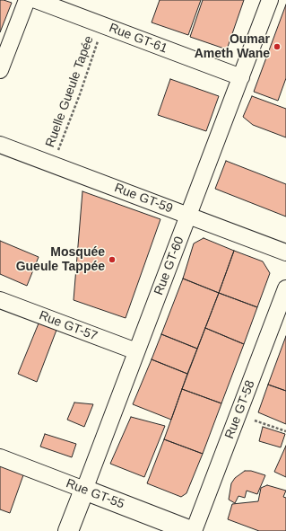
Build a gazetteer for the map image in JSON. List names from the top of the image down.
{
  "streets": {
    "street": [
      "Rue GT-61",
      "Rue GT-59",
      "Rue GT-60",
      "Rue GT-57",
      "Rue GT-58",
      "Rue GT-55"
    ],
    "path": ["Ruelle Gueule Tapée"]
  },
  "crossings": [
    ["Rue GT-61", "Ruelle Gueule Tapée"],
    ["Rue GT-61", "Rue GT-60"],
    ["Ruelle Gueule Tapée", "Rue GT-59"],
    ["Rue GT-59", "Rue GT-60"],
    ["Rue GT-60", "Rue GT-57"],
    ["Rue GT-60", "Rue GT-55"]
  ],
  "places": ["Oumar Ameth Wane", "Mosquée Gueule Tappée"]
}
